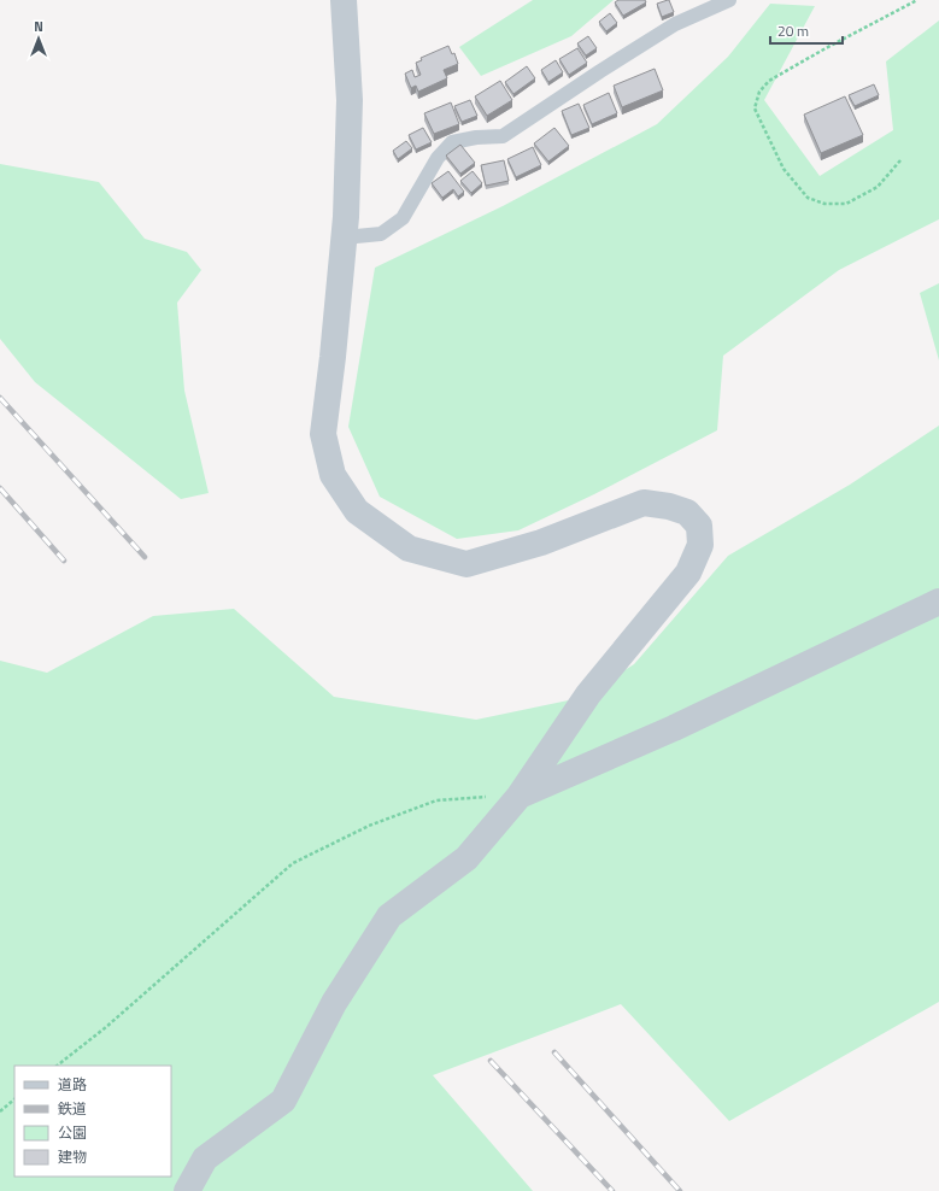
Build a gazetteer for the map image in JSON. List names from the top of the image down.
{
  "legend": [
    "道路",
    "鉄道",
    "公園",
    "建物"
  ],
  "scale_bar": "20 m",
  "north": "top"
}
